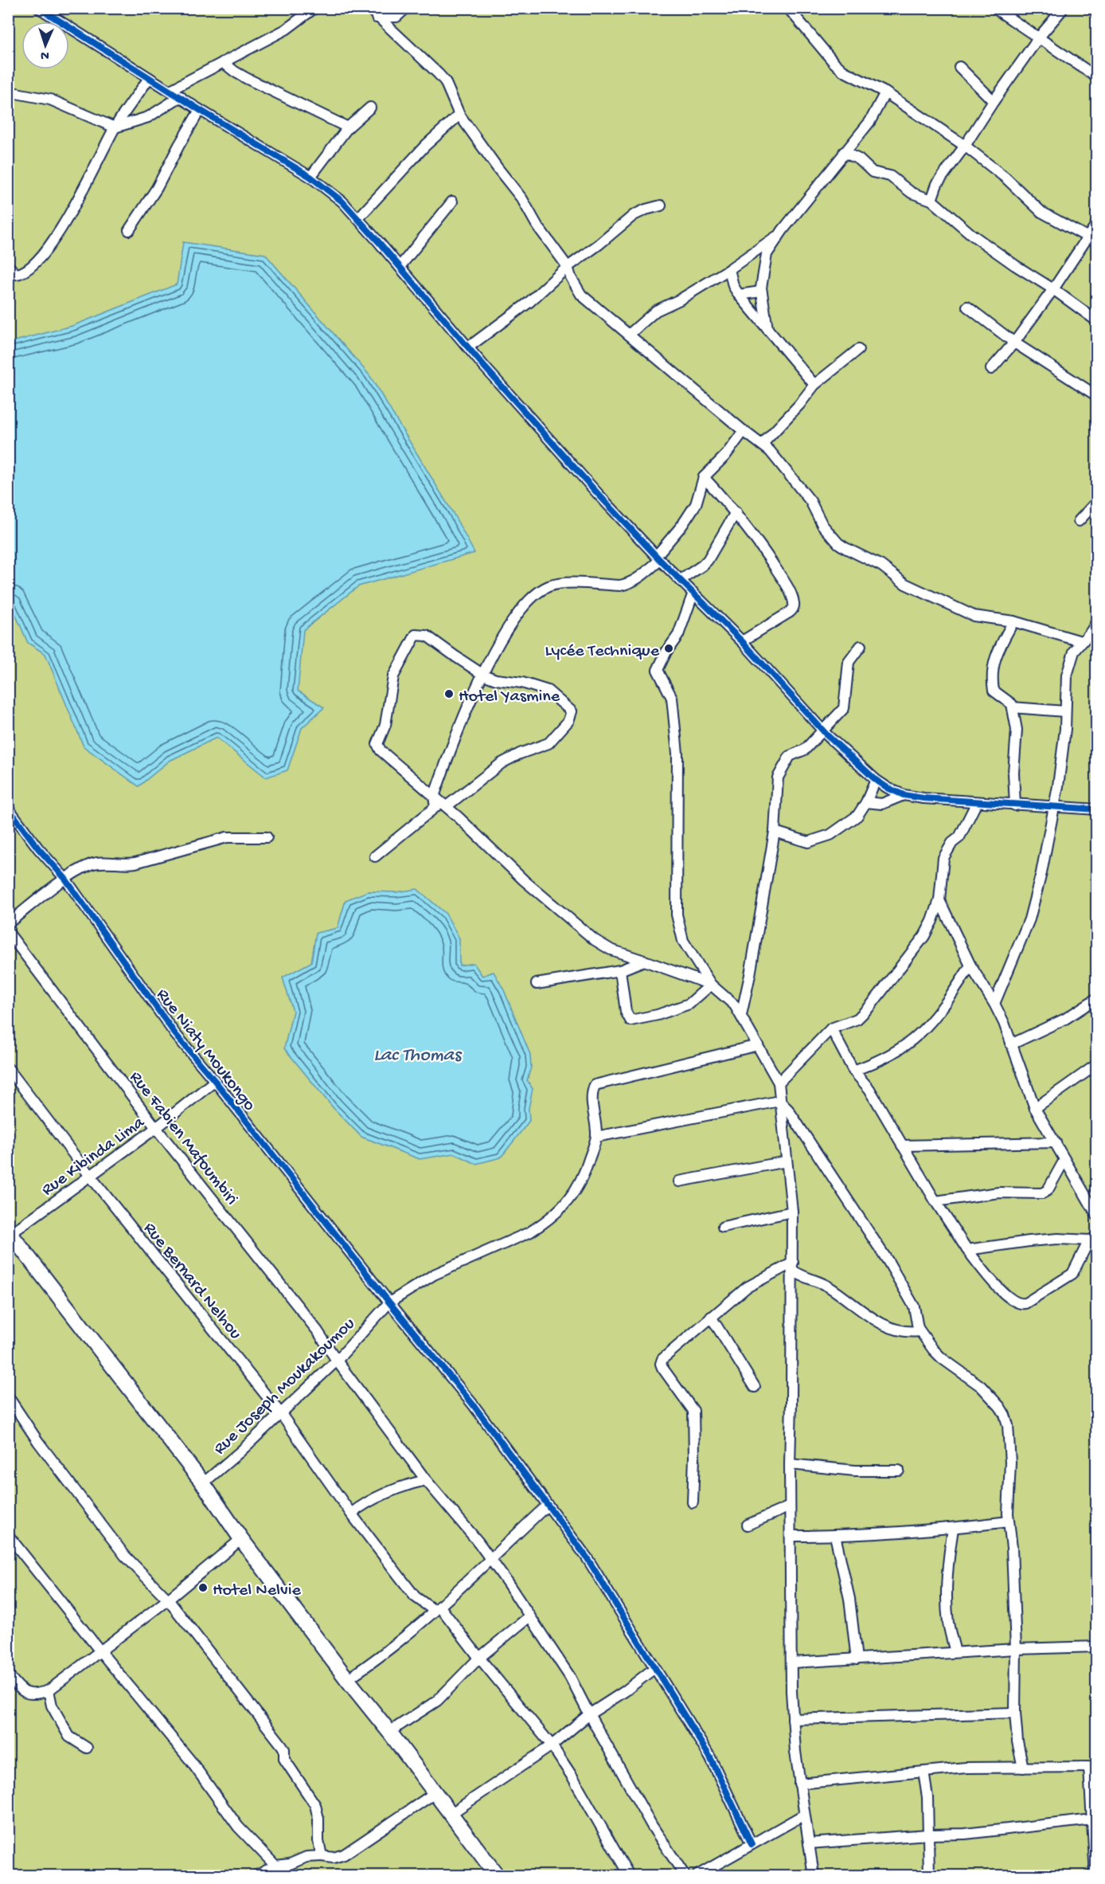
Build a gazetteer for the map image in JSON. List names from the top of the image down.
{
  "streets": {
    "street": [
      "Rue Niaty Moukongo",
      "Rue Fabien Mafoumbiri",
      "Rue Kibinda Lima",
      "Rue Bernard Nelhou",
      "Rue Joseph Moukakoumou"
    ]
  },
  "crossings": [
    ["Rue Niaty Moukongo", "Rue Kibinda Lima"],
    ["Rue Niaty Moukongo", "Rue Joseph Moukakoumou"],
    ["Rue Fabien Mafoumbiri", "Rue Kibinda Lima"],
    ["Rue Fabien Mafoumbiri", "Rue Joseph Moukakoumou"],
    ["Rue Kibinda Lima", "Rue Bernard Nelhou"],
    ["Rue Bernard Nelhou", "Rue Joseph Moukakoumou"]
  ],
  "water": ["Lac Thomas"],
  "places": ["Lycée Technique", "Hotel Yasmine", "Hotel Nelvie"],
  "north": "bottom"
}
